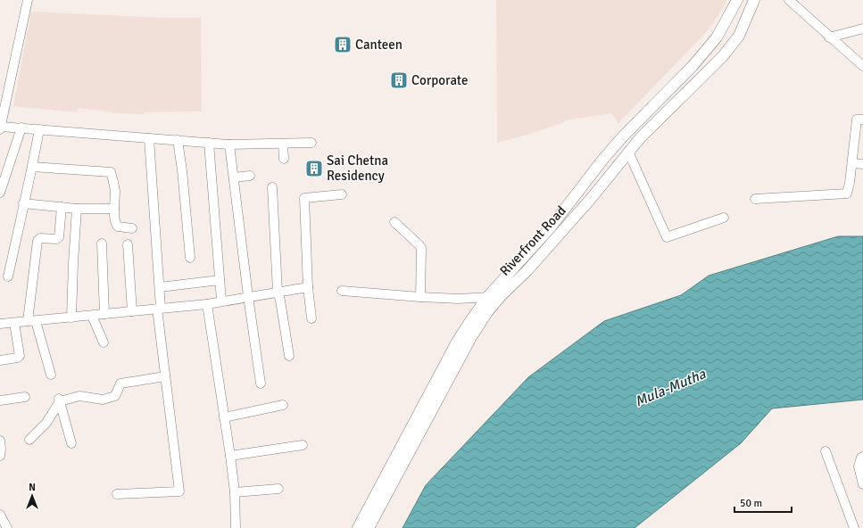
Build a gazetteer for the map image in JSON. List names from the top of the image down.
{
  "streets": {
    "street": ["Riverfront Road"]
  },
  "water": ["Mula-Mutha"],
  "places": {
    "building": ["Canteen", "Corporate", "Sai Chetna Residency"]
  },
  "scale_bar": "50 m",
  "north": "top"
}
